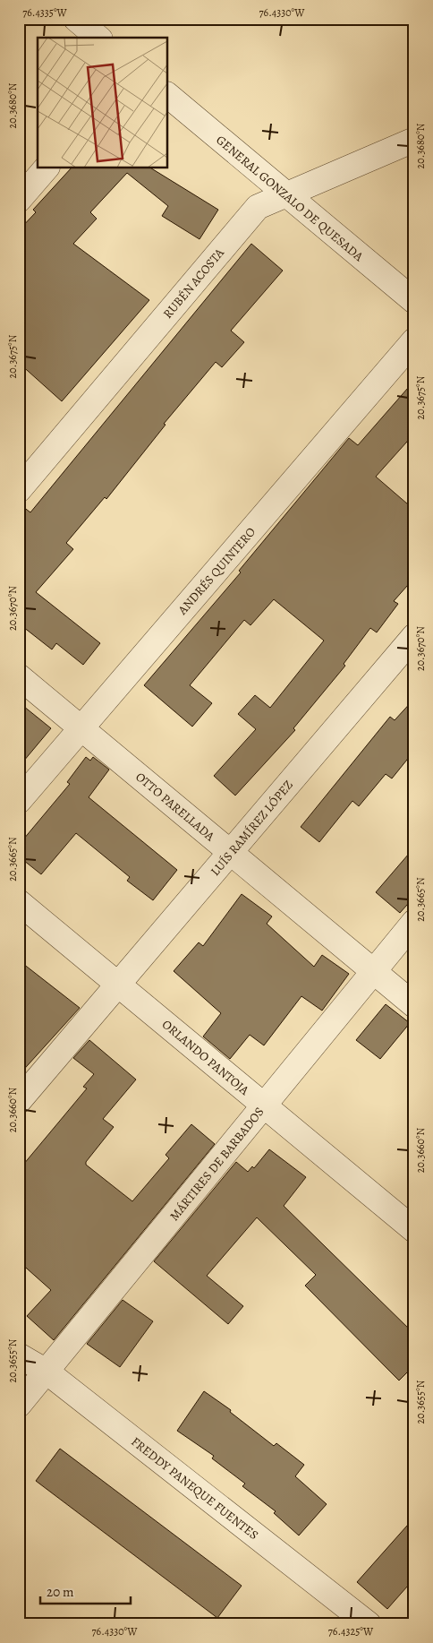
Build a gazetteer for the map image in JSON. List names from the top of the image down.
{
  "streets": {
    "street": [
      "GENERAL GONZALO DE QUESADA",
      "RUBÉN ACOSTA",
      "ANDRÉS QUINTERO",
      "OTTO PARELLADA",
      "LUÍS RAMÍREZ LÓPEZ",
      "ORLANDO PANTOJA",
      "MÁRTIRES DE BARBADOS",
      "FREDDY PANEQUE FUENTES"
    ]
  },
  "crossings": [
    ["GENERAL GONZALO DE QUESADA", "RUBÉN ACOSTA"],
    ["ANDRÉS QUINTERO", "OTTO PARELLADA"],
    ["OTTO PARELLADA", "LUÍS RAMÍREZ LÓPEZ"],
    ["OTTO PARELLADA", "MÁRTIRES DE BARBADOS"],
    ["LUÍS RAMÍREZ LÓPEZ", "ORLANDO PANTOJA"],
    ["ORLANDO PANTOJA", "MÁRTIRES DE BARBADOS"],
    ["MÁRTIRES DE BARBADOS", "FREDDY PANEQUE FUENTES"]
  ],
  "scale_bar": "20 m",
  "coordinates": [
    "76.4335°W",
    "76.4330°W",
    "20.3680°N",
    "20.3675°N",
    "20.3670°N",
    "20.3665°N",
    "20.3660°N",
    "20.3655°N",
    "76.4325°W"
  ]
}
